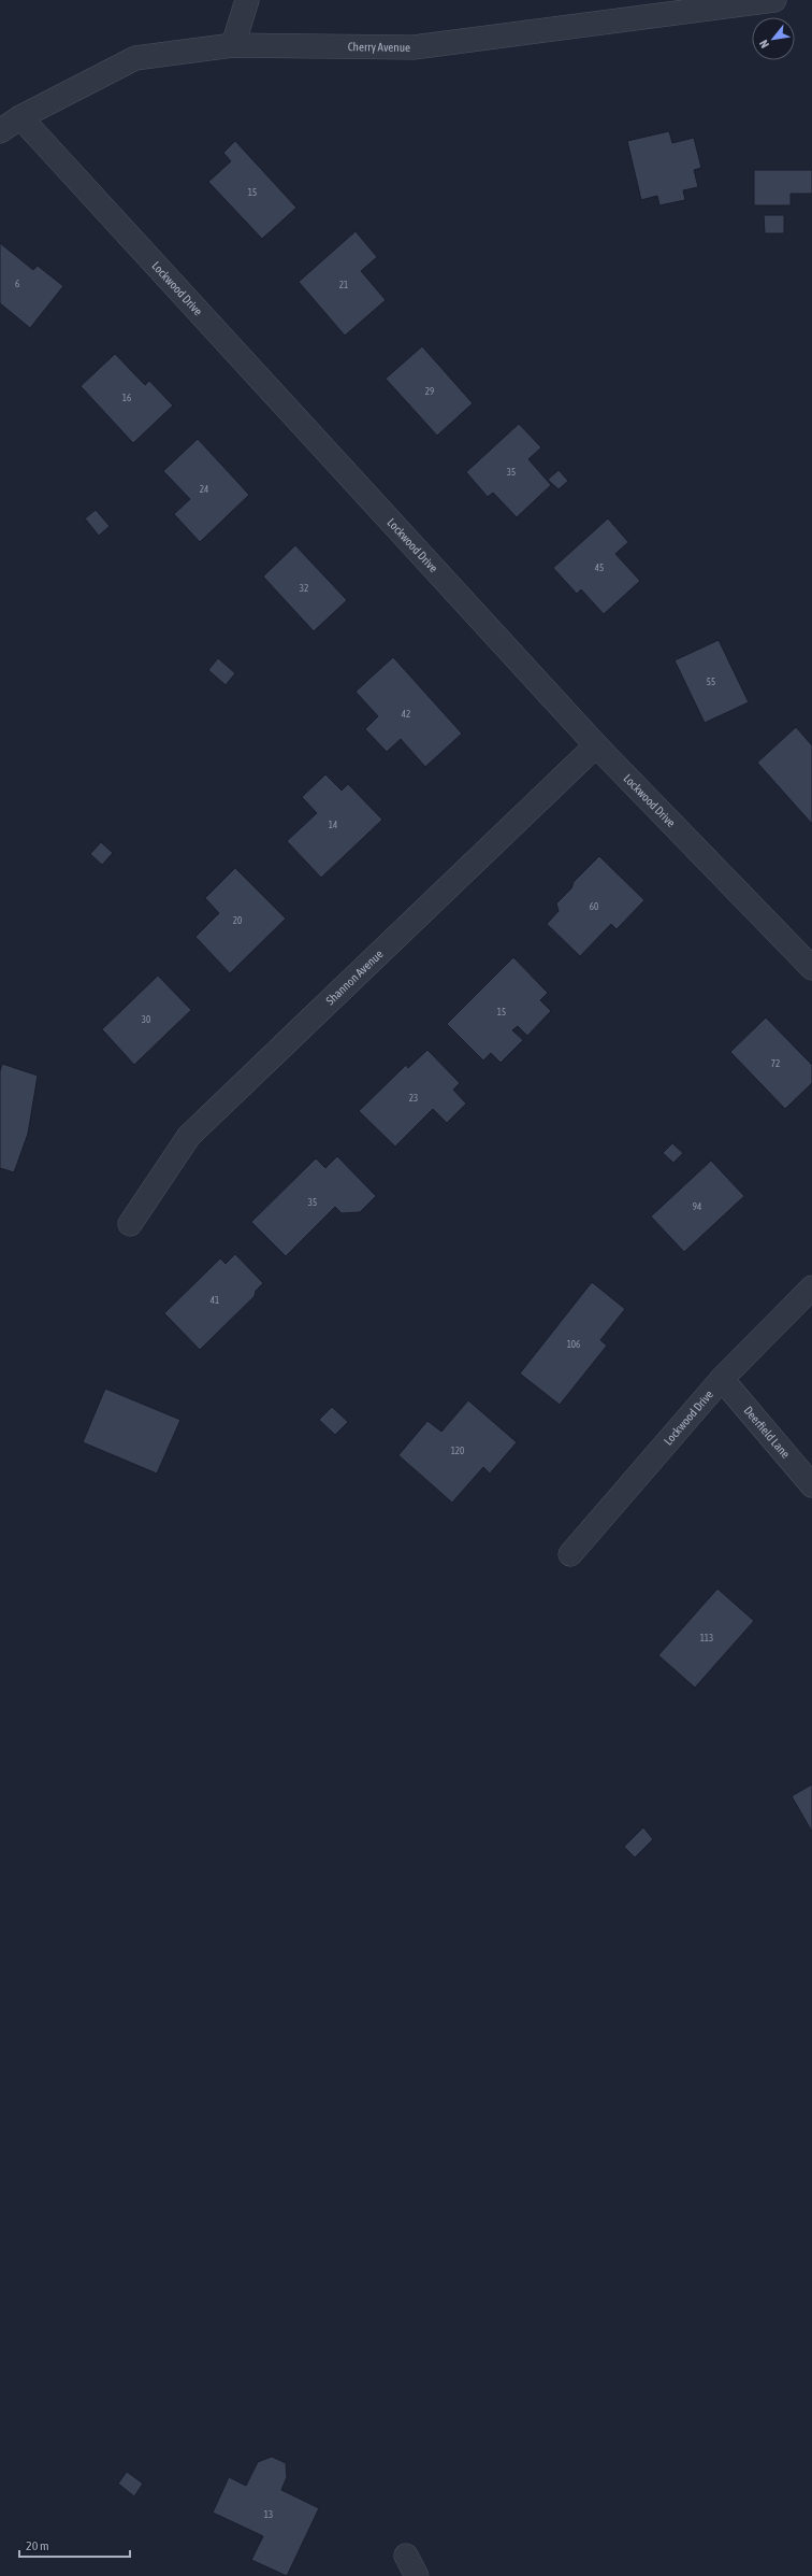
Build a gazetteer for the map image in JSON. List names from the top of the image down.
{
  "streets": {
    "street": [
      "Cherry Avenue",
      "Lockwood Drive",
      "Shannon Avenue",
      "Deerfield Lane"
    ]
  },
  "crossings": [
    ["Cherry Avenue", "Lockwood Drive"],
    ["Lockwood Drive", "Shannon Avenue"],
    ["Lockwood Drive", "Deerfield Lane"]
  ],
  "house_numbers": [
    "15",
    "6",
    "21",
    "29",
    "16",
    "35",
    "24",
    "45",
    "32",
    "55",
    "42",
    "14",
    "60",
    "20",
    "15",
    "30",
    "72",
    "23",
    "35",
    "94",
    "41",
    "106",
    "120",
    "113",
    "13"
  ],
  "scale_bar": "20 m",
  "north": "bottom left"
}
